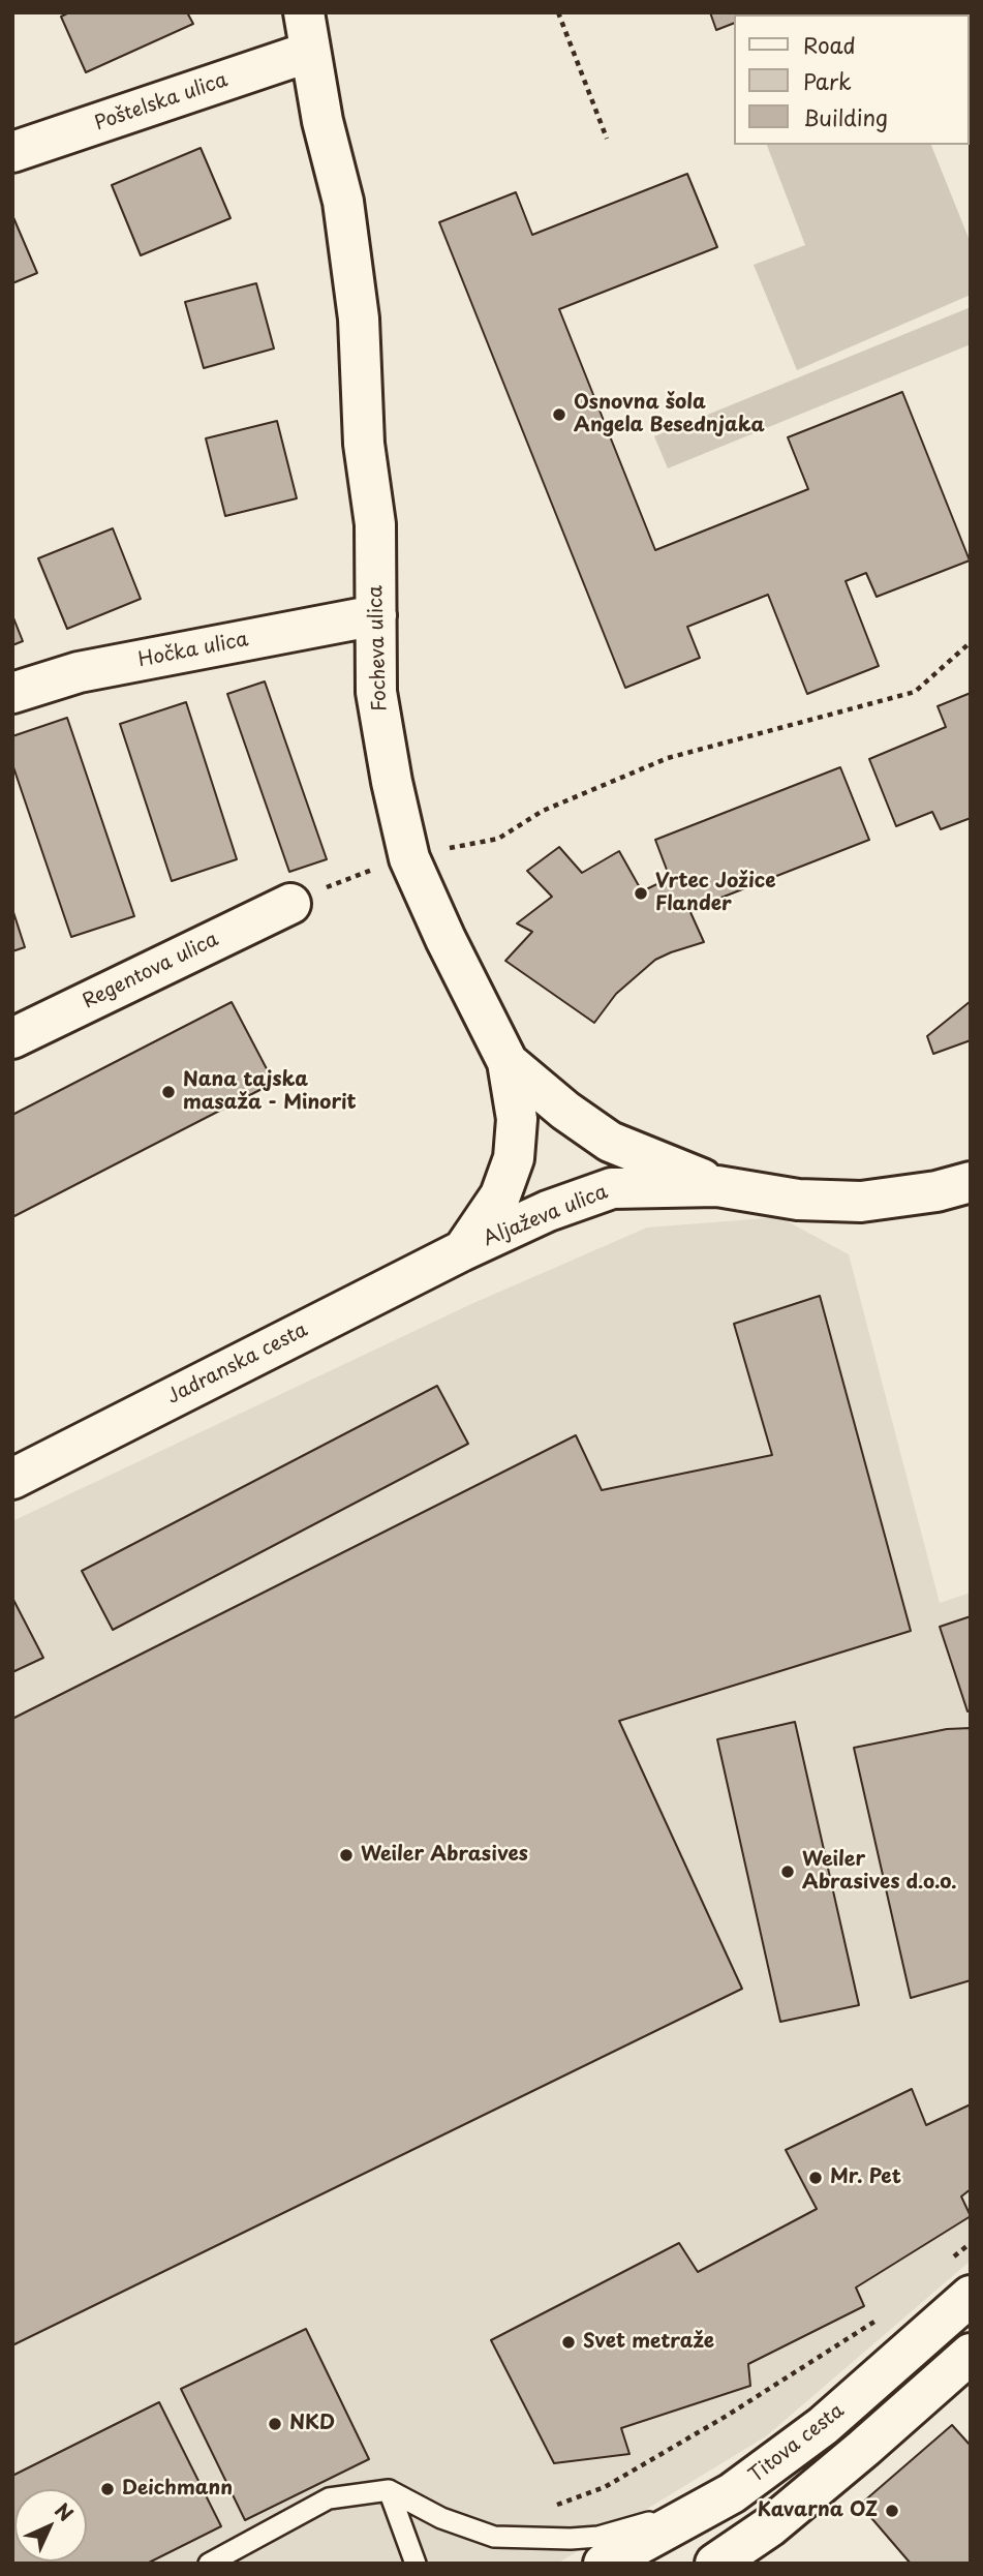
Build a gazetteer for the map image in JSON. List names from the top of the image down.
{
  "streets": {
    "street": [
      "Poštelska ulica",
      "Focheva ulica",
      "Hočka ulica",
      "Regentova ulica",
      "Aljaževa ulica",
      "Jadranska cesta",
      "Titova cesta"
    ]
  },
  "crossings": [
    ["Poštelska ulica", "Focheva ulica"],
    ["Focheva ulica", "Hočka ulica"],
    ["Focheva ulica", "Aljaževa ulica"],
    ["Focheva ulica", "Jadranska cesta"],
    ["Aljaževa ulica", "Jadranska cesta"]
  ],
  "places": [
    "Osnovna šola Angela Besednjaka",
    "Vrtec Jožice Flander",
    "Nana tajska masaža - Minorit",
    "Weiler Abrasives",
    "Weiler Abrasives d.o.o.",
    "Mr. Pet",
    "Svet metraže",
    "NKD",
    "Deichmann",
    "Kavarna OZ"
  ],
  "legend": ["Road", "Park", "Building"],
  "north": "top right"
}
